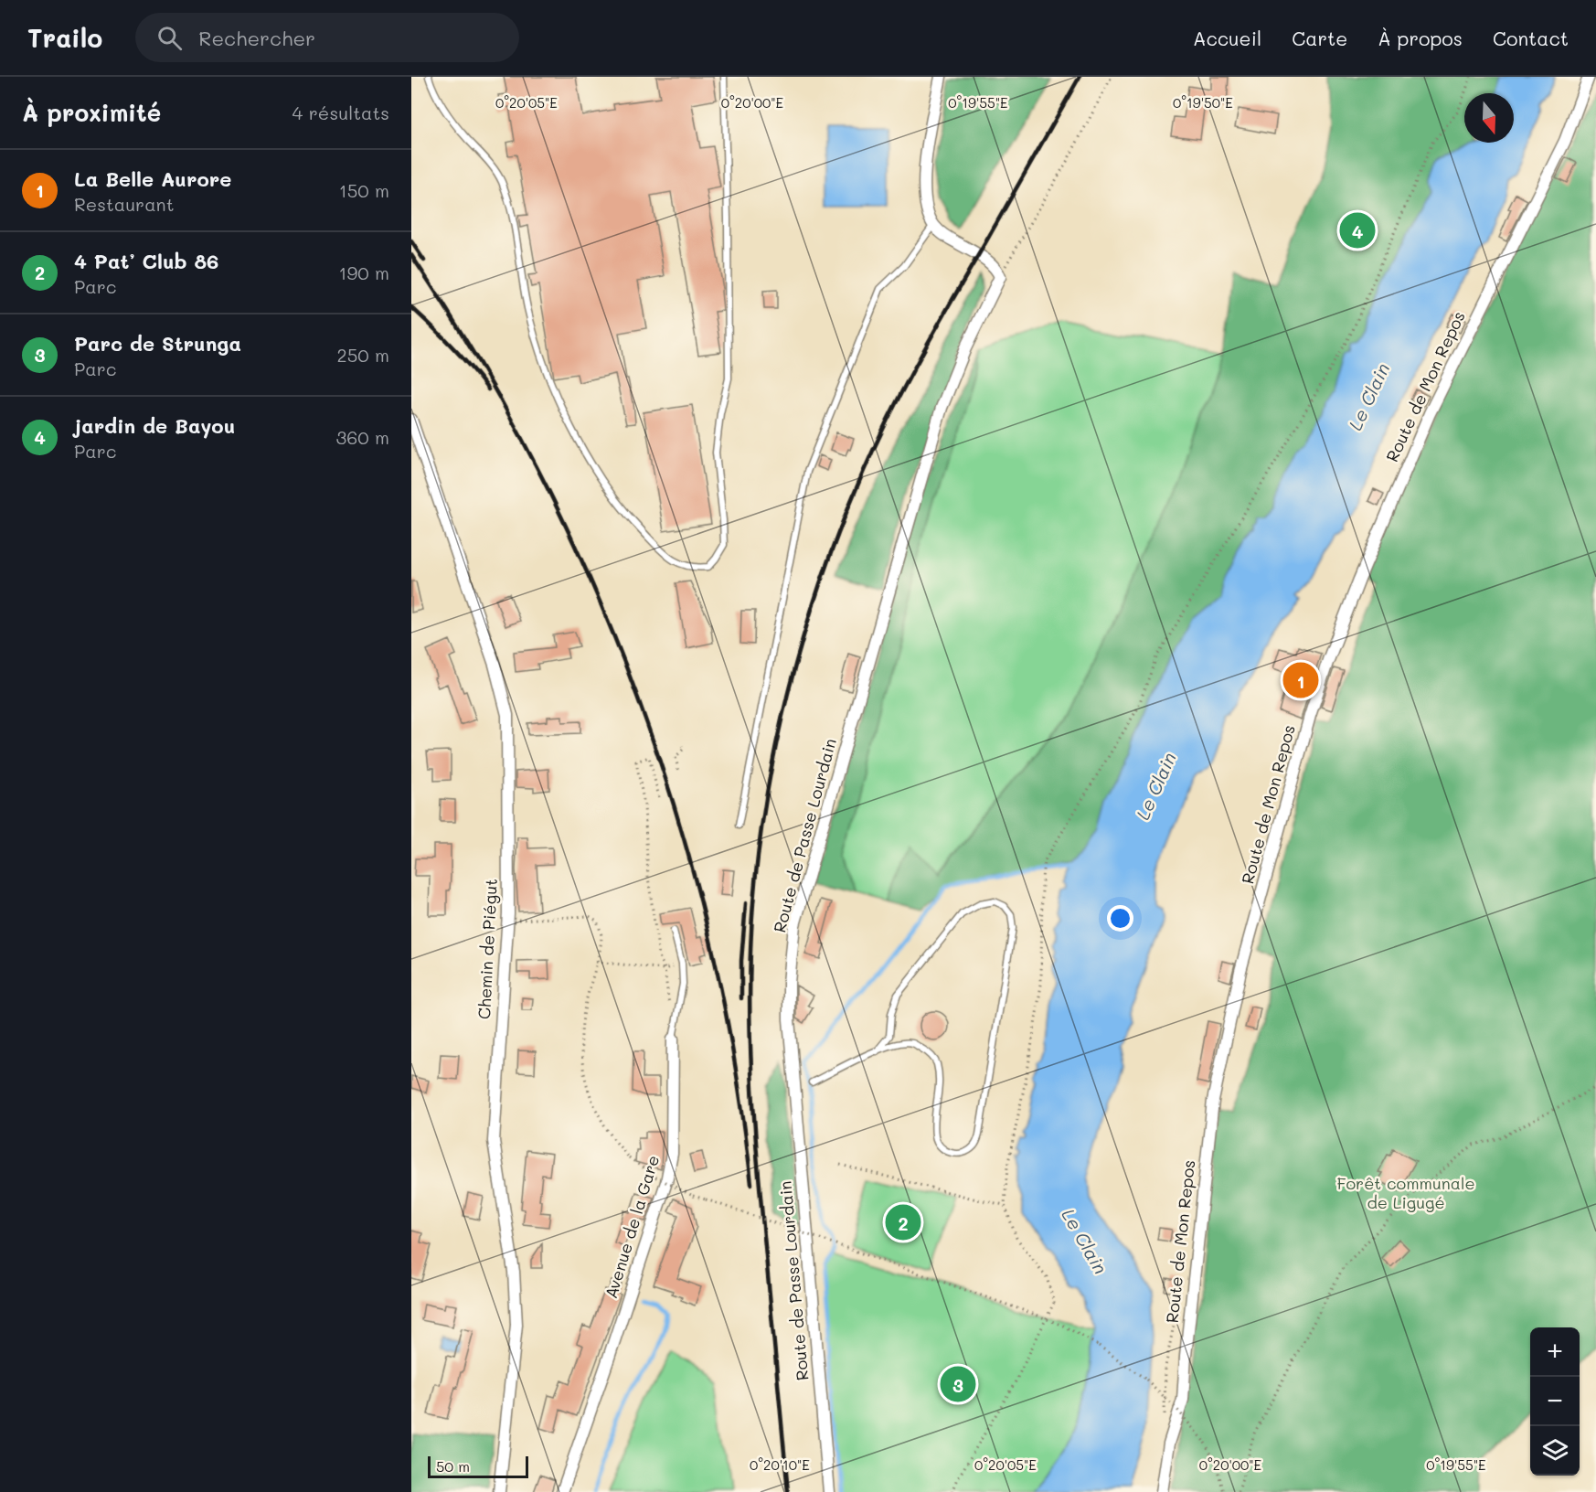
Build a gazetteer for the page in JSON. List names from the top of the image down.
{
  "streets": {
    "street": [
      "Route de Mon Repos",
      "Route de Passe Lourdain",
      "Chemin de Piégut",
      "Avenue de la Gare"
    ]
  },
  "water": ["Le Clain"],
  "parks": ["Forêt communale de Ligugé"],
  "scale_bar": "50 m",
  "north": "bottom",
  "page": {
    "header": "Trailo",
    "search": "Rechercher",
    "nav": [
      "Accueil",
      "Carte",
      "À propos",
      "Contact"
    ],
    "heading": ["À proximité", "4 résultats"],
    "list": [
      {
        "mark": "1",
        "name": "La Belle Aurore",
        "note": "Restaurant",
        "value": "150 m"
      },
      {
        "mark": "2",
        "name": "4 Pat’ Club 86",
        "note": "Parc",
        "value": "190 m"
      },
      {
        "mark": "3",
        "name": "Parc de Strunga",
        "note": "Parc",
        "value": "250 m"
      },
      {
        "mark": "4",
        "name": "jardin de Bayou",
        "note": "Parc",
        "value": "360 m"
      }
    ],
    "pins": [
      "4",
      "1",
      "2",
      "3"
    ],
    "map_buttons": ["+", "−"],
    "scale": "50 m"
  },
  "coordinates": [
    "0°20'05\"E",
    "0°20'00\"E",
    "0°19'55\"E",
    "0°19'50\"E",
    "0°20'10\"E"
  ]
}
